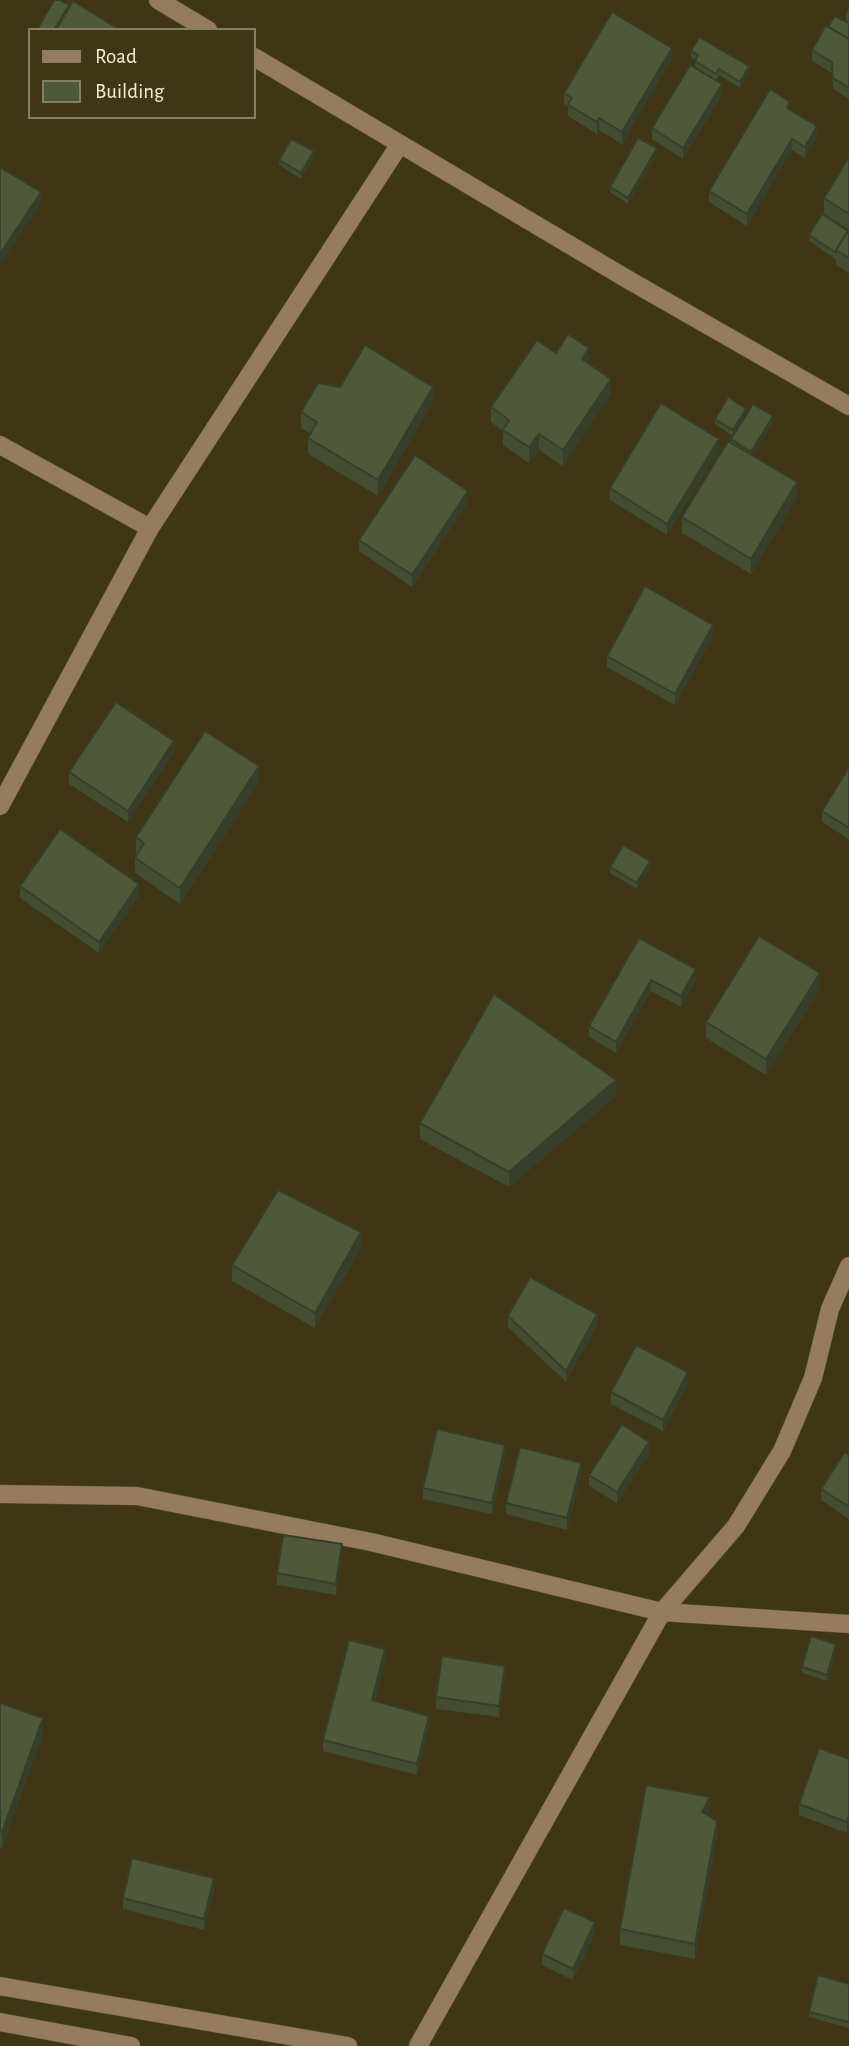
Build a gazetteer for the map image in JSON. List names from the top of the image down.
{
  "legend": ["Road", "Building"]
}
